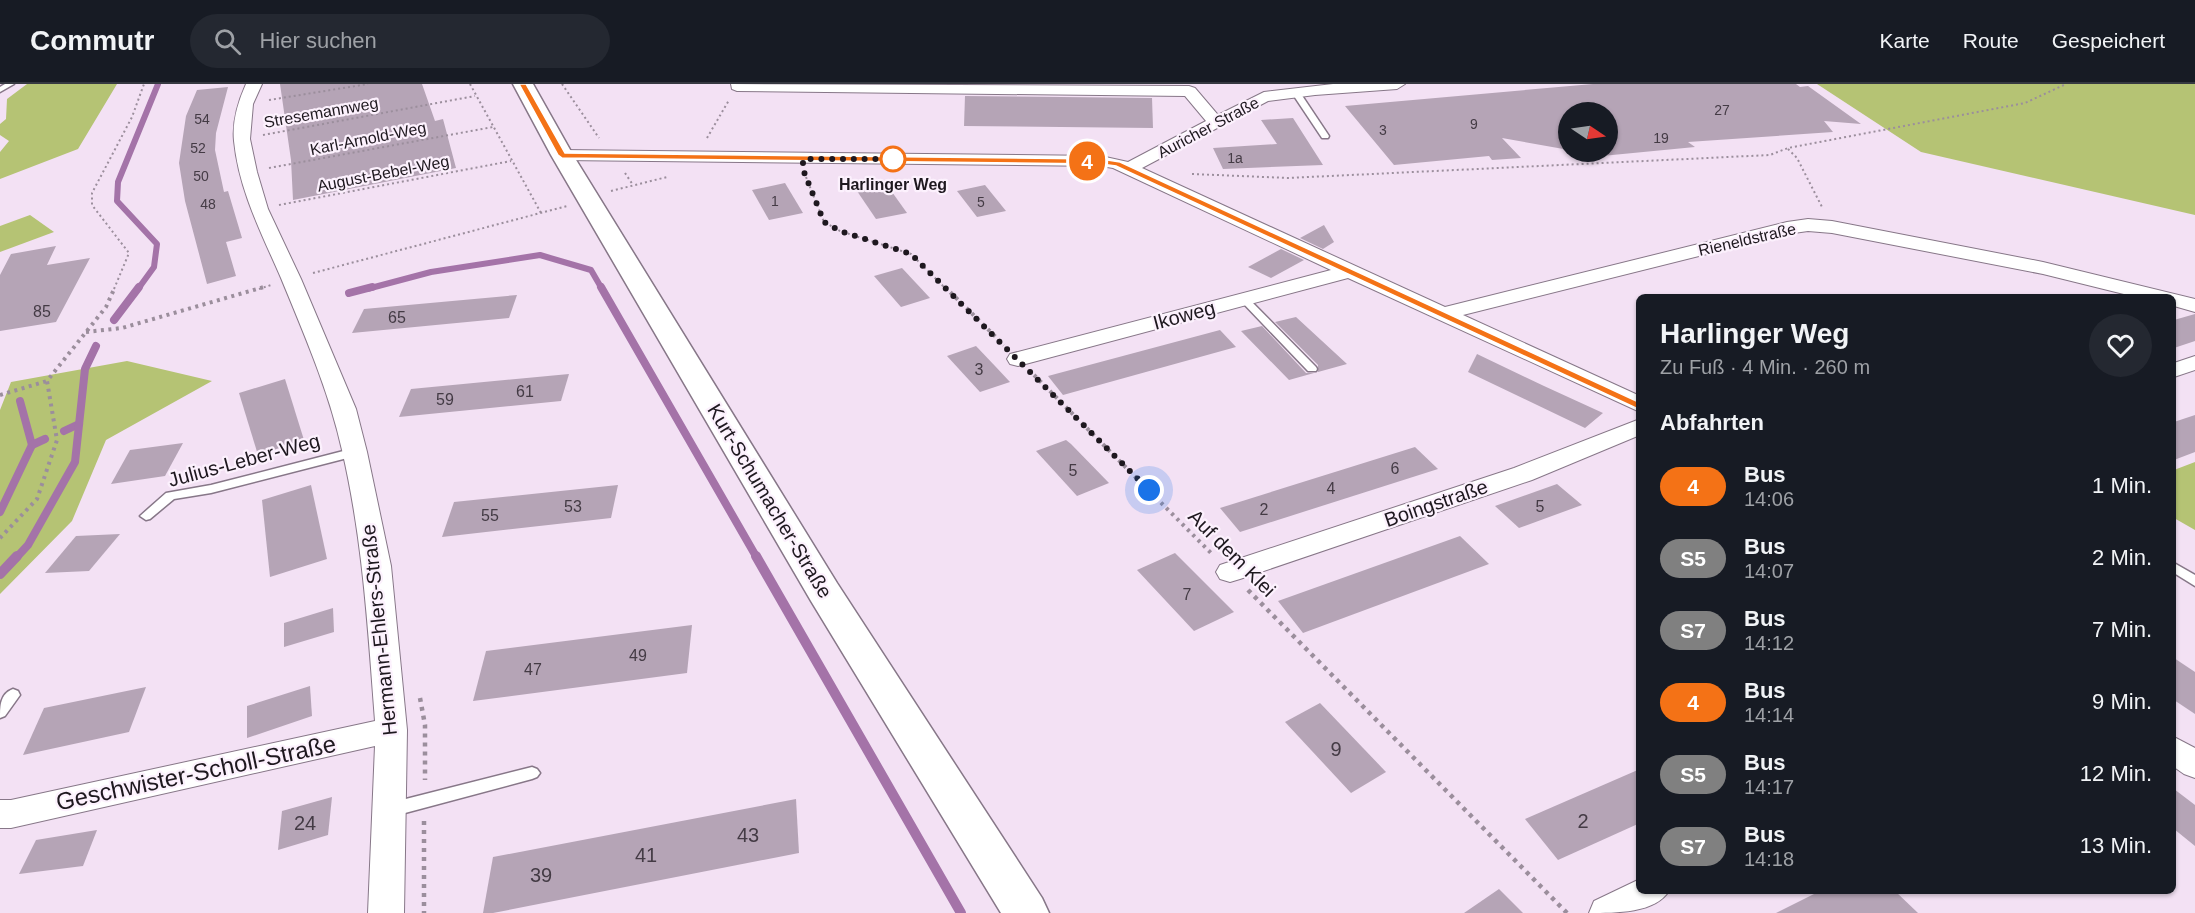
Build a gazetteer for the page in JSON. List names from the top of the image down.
{
  "streets": {
    "street": [
      "Auricher Straße",
      "Rieneldstraße",
      "Ikoweg",
      "Kurt-Schumacher-Straße",
      "Boingstraße",
      "Hermann-Ehlers-Straße",
      "Geschwister-Scholl-Straße"
    ],
    "lane": ["Julius-Leber-Weg"],
    "path": [
      "Stresemannweg",
      "Karl-Arnold-Weg",
      "August-Bebel-Weg",
      "Auf dem Klei"
    ]
  },
  "crossings": [
    ["Stresemannweg", "Hermann-Ehlers-Straße"],
    ["Karl-Arnold-Weg", "Hermann-Ehlers-Straße"],
    ["August-Bebel-Weg", "Hermann-Ehlers-Straße"],
    ["Ikoweg", "Auf dem Klei"],
    ["Julius-Leber-Weg", "Hermann-Ehlers-Straße"],
    ["Boingstraße", "Auf dem Klei"],
    ["Hermann-Ehlers-Straße", "Geschwister-Scholl-Straße"]
  ],
  "places": ["Harlinger Weg"],
  "lines": ["bus line 4"],
  "house_numbers": [
    "27",
    "54",
    "9",
    "3",
    "19",
    "52",
    "1a",
    "50",
    "1",
    "5",
    "48",
    "85",
    "65",
    "3",
    "61",
    "59",
    "6",
    "5",
    "4",
    "53",
    "5",
    "2",
    "55",
    "7",
    "49",
    "47",
    "9",
    "2",
    "24",
    "43",
    "41",
    "39"
  ],
  "north": "right",
  "page": {
    "header": "Commutr",
    "search": "Hier suchen",
    "nav": ["Karte", "Route", "Gespeichert"],
    "on_map": "4",
    "heading": [
      ["Harlinger Weg", "Zu Fuß · 4 Min. · 260 m"],
      "Abfahrten"
    ],
    "list": [
      {
        "mark": "4",
        "name": "Bus",
        "note": "14:06",
        "value": "1 Min."
      },
      {
        "mark": "S5",
        "name": "Bus",
        "note": "14:07",
        "value": "2 Min."
      },
      {
        "mark": "S7",
        "name": "Bus",
        "note": "14:12",
        "value": "7 Min."
      },
      {
        "mark": "4",
        "name": "Bus",
        "note": "14:14",
        "value": "9 Min."
      },
      {
        "mark": "S5",
        "name": "Bus",
        "note": "14:17",
        "value": "12 Min."
      },
      {
        "mark": "S7",
        "name": "Bus",
        "note": "14:18",
        "value": "13 Min."
      }
    ]
  }
}
